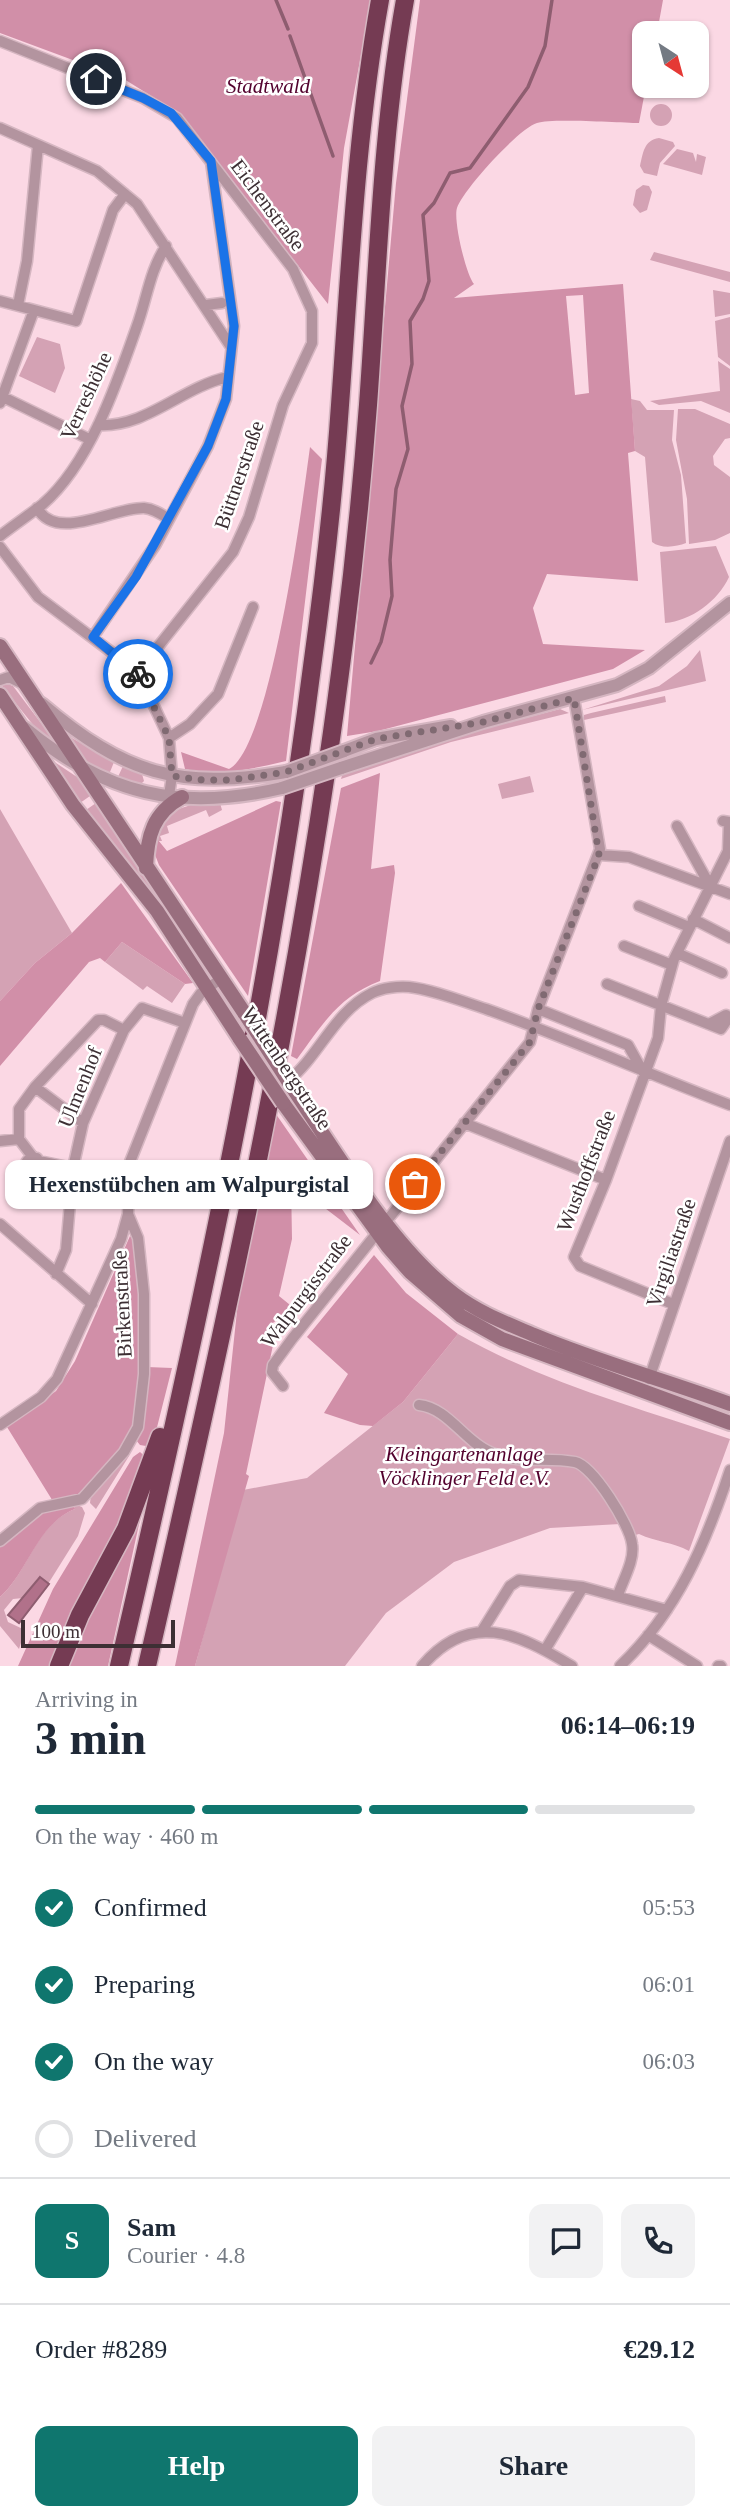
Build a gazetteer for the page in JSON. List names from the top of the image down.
{
  "streets": {
    "main road": ["Wittenbergstraße"],
    "street": [
      "Eichenstraße",
      "Verreshöhe",
      "Büttnerstraße",
      "Ulmenhof",
      "Wusthoffstraße",
      "Virgiliastraße",
      "Walpurgisstraße",
      "Birkenstraße"
    ]
  },
  "crossings": [
    ["Eichenstraße", "Büttnerstraße"],
    ["Wittenbergstraße", "Virgiliastraße"],
    ["Wittenbergstraße", "Walpurgisstraße"],
    ["Wittenbergstraße", "Birkenstraße"],
    ["Ulmenhof", "Birkenstraße"],
    ["Wusthoffstraße", "Virgiliastraße"]
  ],
  "parks": ["Stadtwald", "Kleingartenanlage Vöcklinger Feld e.V."],
  "places": ["Hexenstübchen am Walpurgistal"],
  "scale_bar": "100 m",
  "north": "bottom right",
  "page": {
    "bubble": "Hexenstübchen am Walpurgistal",
    "scale": "100 m",
    "heading": ["3 min", "Arriving in", "06:14–06:19"],
    "panel": [
      "Sam",
      "Courier · 4.8",
      "Order #8289",
      "€29.12"
    ],
    "bar": "On the way · 460 m",
    "list": [
      ["Confirmed", "05:53"],
      ["Preparing", "06:01"],
      ["On the way", "06:03"],
      "Delivered"
    ],
    "round": "S",
    "buttons": ["Help", "Share"]
  }
}
